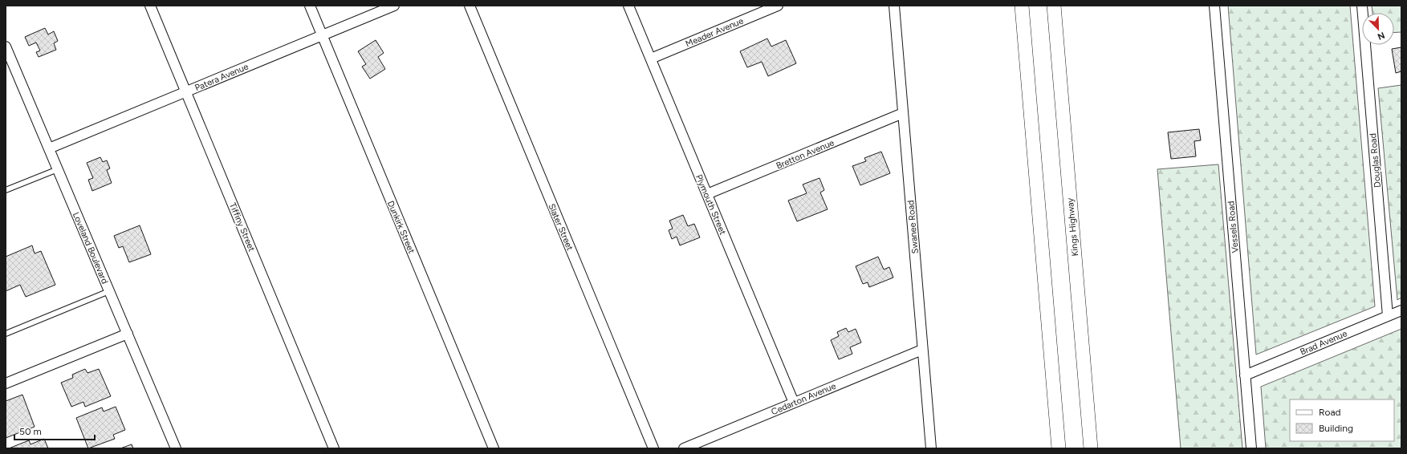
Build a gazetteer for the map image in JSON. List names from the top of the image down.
{
  "streets": {
    "main road": ["Kings Highway"],
    "street": [
      "Meader Avenue",
      "Patera Avenue",
      "Bretton Avenue",
      "Douglas Road",
      "Plymouth Street",
      "Tiffiny Street",
      "Dunkirk Street",
      "Slater Street",
      "Swanee Road",
      "Vessels Road",
      "Loveland Boulevard",
      "Brad Avenue",
      "Cedarton Avenue"
    ]
  },
  "crossings": [
    ["Meader Avenue", "Plymouth Street"],
    ["Patera Avenue", "Tiffiny Street"],
    ["Patera Avenue", "Dunkirk Street"],
    ["Patera Avenue", "Loveland Boulevard"],
    ["Bretton Avenue", "Plymouth Street"],
    ["Bretton Avenue", "Swanee Road"],
    ["Douglas Road", "Brad Avenue"],
    ["Plymouth Street", "Cedarton Avenue"],
    ["Swanee Road", "Cedarton Avenue"],
    ["Vessels Road", "Brad Avenue"]
  ],
  "legend": ["Road", "Building"],
  "scale_bar": "50 m",
  "north": "bottom right"
}
